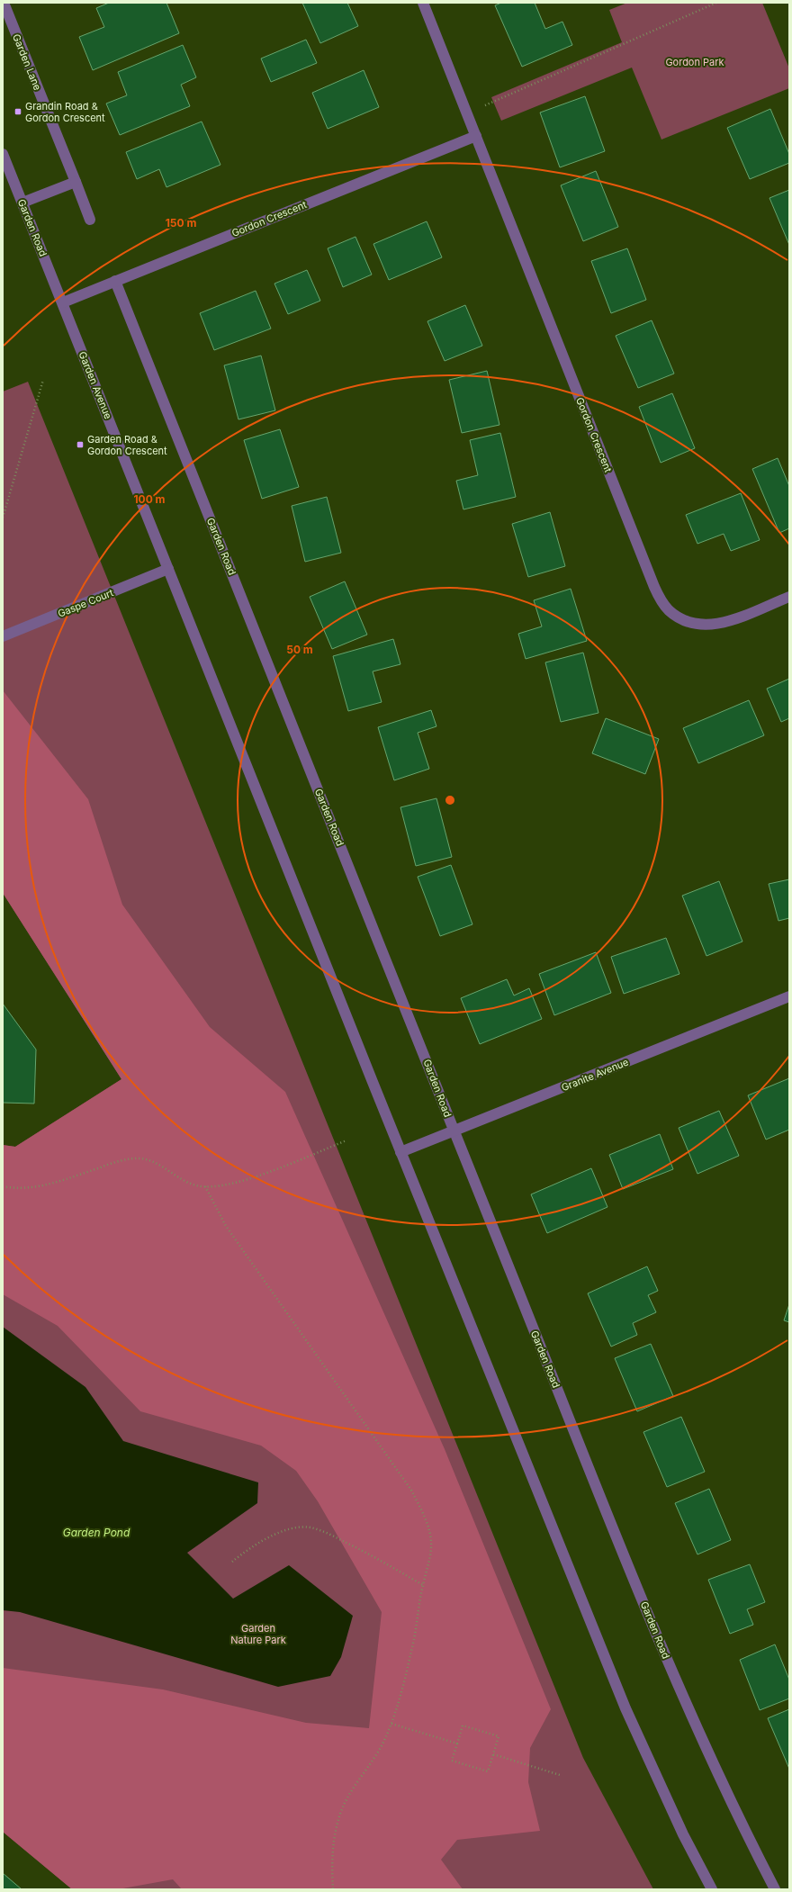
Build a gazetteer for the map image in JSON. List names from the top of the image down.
{
  "streets": {
    "street": [
      "Garden Lane",
      "Gordon Crescent",
      "Garden Road",
      "Garden Avenue",
      "Gaspe Court",
      "Granite Avenue"
    ]
  },
  "crossings": [
    ["Gordon Crescent", "Garden Road"],
    ["Gordon Crescent", "Garden Avenue"],
    ["Garden Road", "Garden Avenue"],
    ["Garden Road", "Granite Avenue"],
    ["Garden Avenue", "Gaspe Court"]
  ],
  "water": ["Garden Pond"],
  "parks": ["Gordon Park", "Garden Nature Park"],
  "places": {
    "transit": ["Grandin Road & Gordon Crescent", "Garden Road & Gordon Crescent"]
  },
  "rings": ["150 m", "100 m", "50 m"]
}
